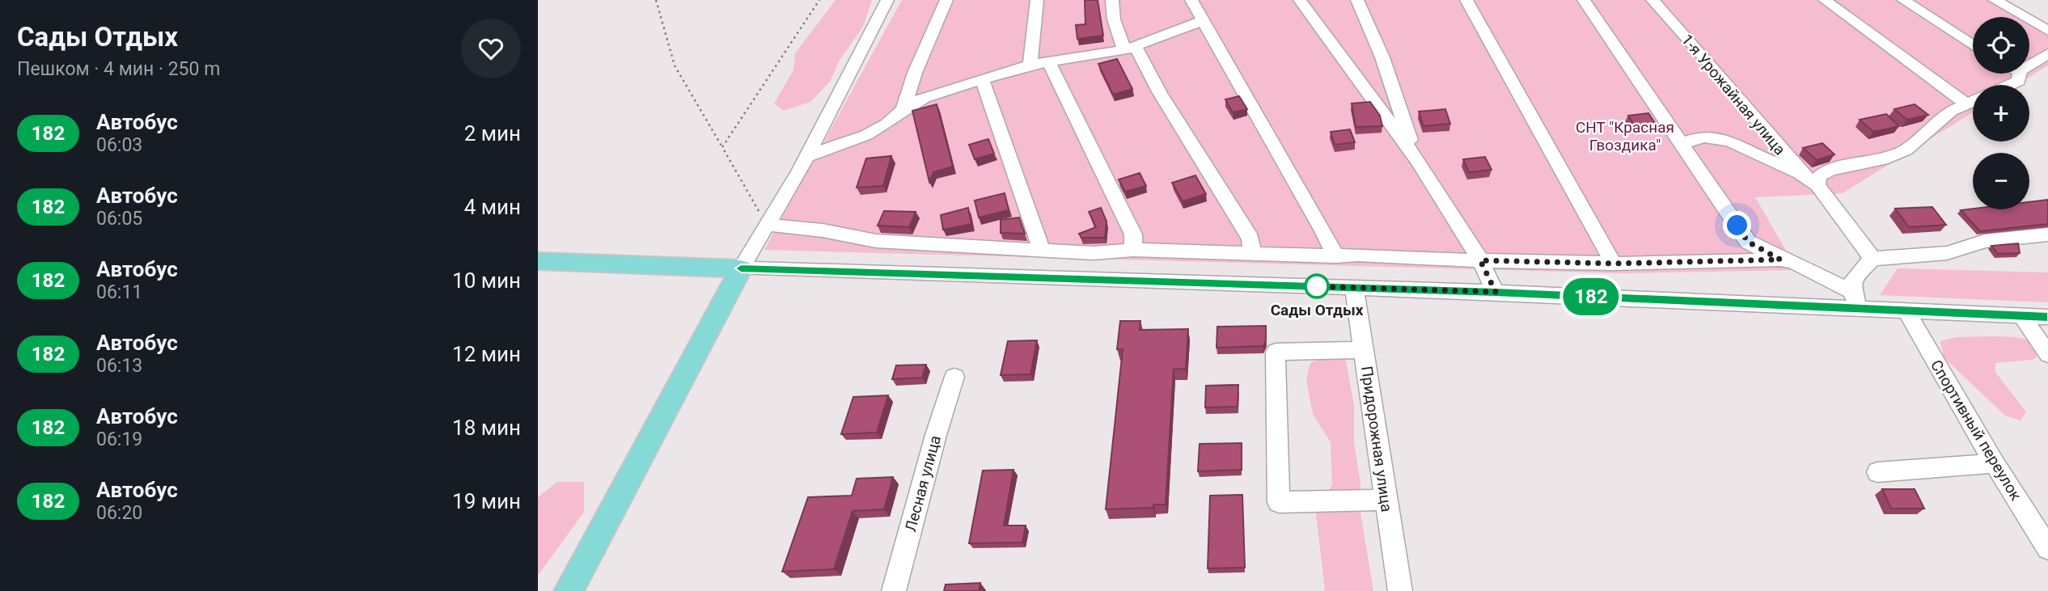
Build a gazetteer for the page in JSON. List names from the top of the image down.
{
  "streets": {
    "street": [
      "1-я Урожайная улица",
      "Спортивный переулок",
      "Придорожная улица",
      "Лесная улица"
    ]
  },
  "parks": ["СНТ \"Красная Гвоздика\""],
  "places": ["Сады Отдых"],
  "lines": ["bus line 182"],
  "page": {
    "heading": ["Сады Отдых", "Пешком · 4 мин · 250 m"],
    "on_map": "182",
    "map_buttons": ["+", "−"],
    "list": [
      {
        "mark": "182",
        "name": "Автобус",
        "note": "06:03",
        "value": "2 мин"
      },
      {
        "mark": "182",
        "name": "Автобус",
        "note": "06:05",
        "value": "4 мин"
      },
      {
        "mark": "182",
        "name": "Автобус",
        "note": "06:11",
        "value": "10 мин"
      },
      {
        "mark": "182",
        "name": "Автобус",
        "note": "06:13",
        "value": "12 мин"
      },
      {
        "mark": "182",
        "name": "Автобус",
        "note": "06:19",
        "value": "18 мин"
      },
      {
        "mark": "182",
        "name": "Автобус",
        "note": "06:20",
        "value": "19 мин"
      }
    ]
  }
}
